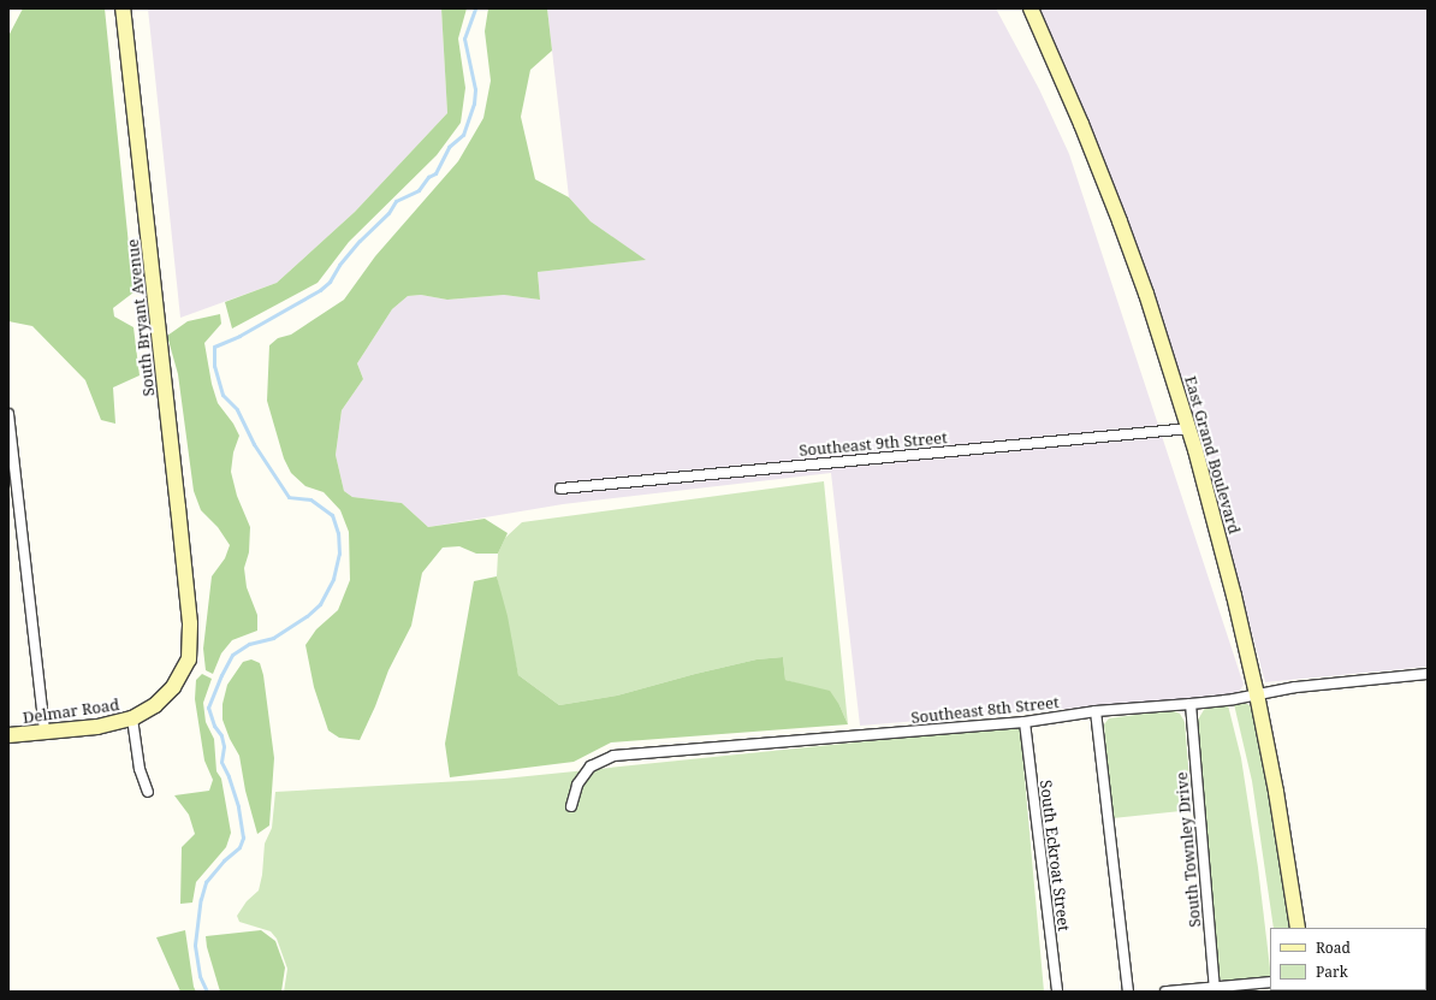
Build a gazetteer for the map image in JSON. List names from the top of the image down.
{
  "streets": {
    "street": [
      "South Bryant Avenue",
      "Southeast 9th Street",
      "East Grand Boulevard",
      "Southeast 8th Street",
      "Delmar Road",
      "South Townley Drive",
      "South Eckroat Street"
    ]
  },
  "crossings": [
    ["South Bryant Avenue", "Delmar Road"],
    ["Southeast 9th Street", "East Grand Boulevard"],
    ["East Grand Boulevard", "Southeast 8th Street"],
    ["Southeast 8th Street", "South Townley Drive"],
    ["Southeast 8th Street", "South Eckroat Street"]
  ],
  "legend": ["Road", "Park"]
}
